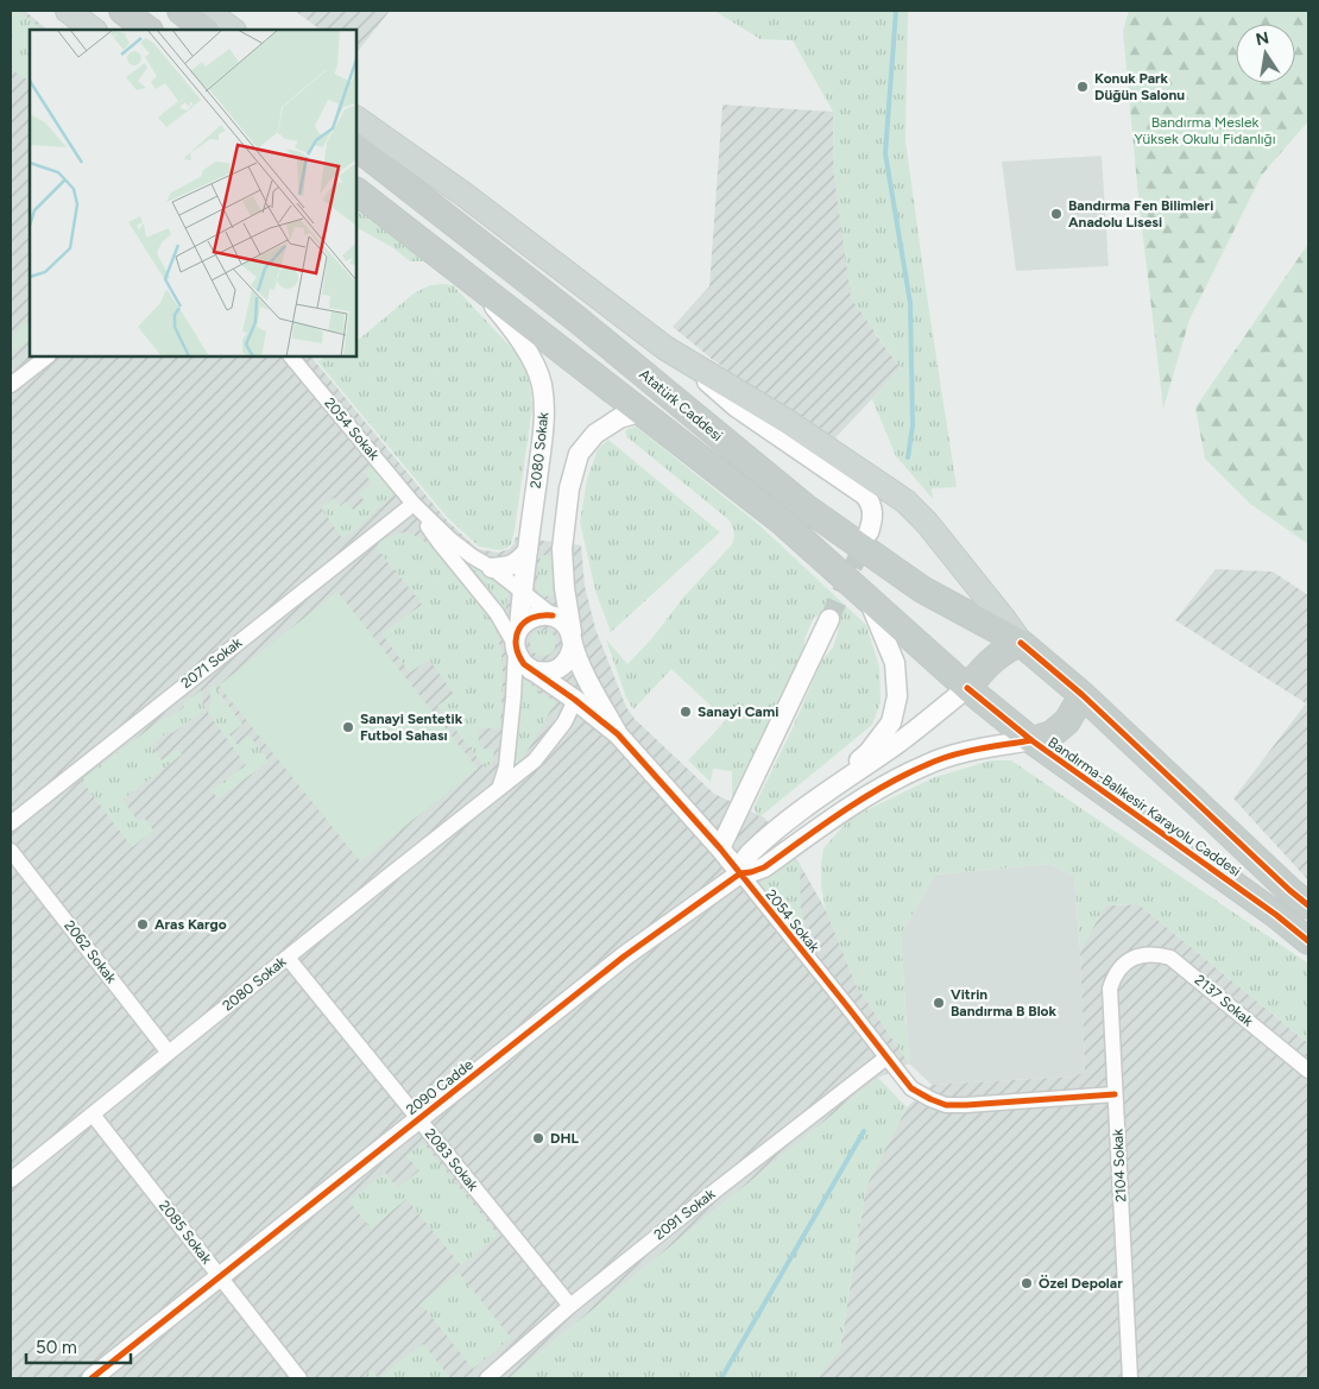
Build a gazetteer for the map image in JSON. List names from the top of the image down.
{
  "streets": {
    "highway": ["Atatürk Caddesi", "Bandırma-Balıkesir Karayolu Caddesi"],
    "street": [
      "2054 Sokak",
      "2080 Sokak",
      "2071 Sokak",
      "2062 Sokak",
      "2137 Sokak",
      "2090 Cadde",
      "2083 Sokak",
      "2104 Sokak",
      "2091 Sokak",
      "2085 Sokak"
    ]
  },
  "crossings": [
    ["Atatürk Caddesi", "2080 Sokak"],
    ["Atatürk Caddesi", "Bandırma-Balıkesir Karayolu Caddesi"],
    ["2054 Sokak", "2080 Sokak"],
    ["2054 Sokak", "2071 Sokak"],
    ["2054 Sokak", "2090 Cadde"],
    ["2054 Sokak", "2104 Sokak"],
    ["2054 Sokak", "2091 Sokak"],
    ["2080 Sokak", "2062 Sokak"],
    ["2080 Sokak", "2083 Sokak"],
    ["2080 Sokak", "2085 Sokak"],
    ["Bandırma-Balıkesir Karayolu Caddesi", "2090 Cadde"],
    ["2137 Sokak", "2104 Sokak"],
    ["2090 Cadde", "2083 Sokak"],
    ["2090 Cadde", "2085 Sokak"],
    ["2083 Sokak", "2091 Sokak"]
  ],
  "parks": ["Bandırma Meslek Yüksek Okulu Fidanlığı"],
  "places": [
    "Konuk Park Düğün Salonu",
    "Bandırma Fen Bilimleri Anadolu Lisesi",
    "Sanayi Cami",
    "Sanayi Sentetik Futbol Sahası",
    "Aras Kargo",
    "Vitrin Bandırma B Blok",
    "DHL",
    "Özel Depolar"
  ],
  "scale_bar": "50 m",
  "north": "top"
}
